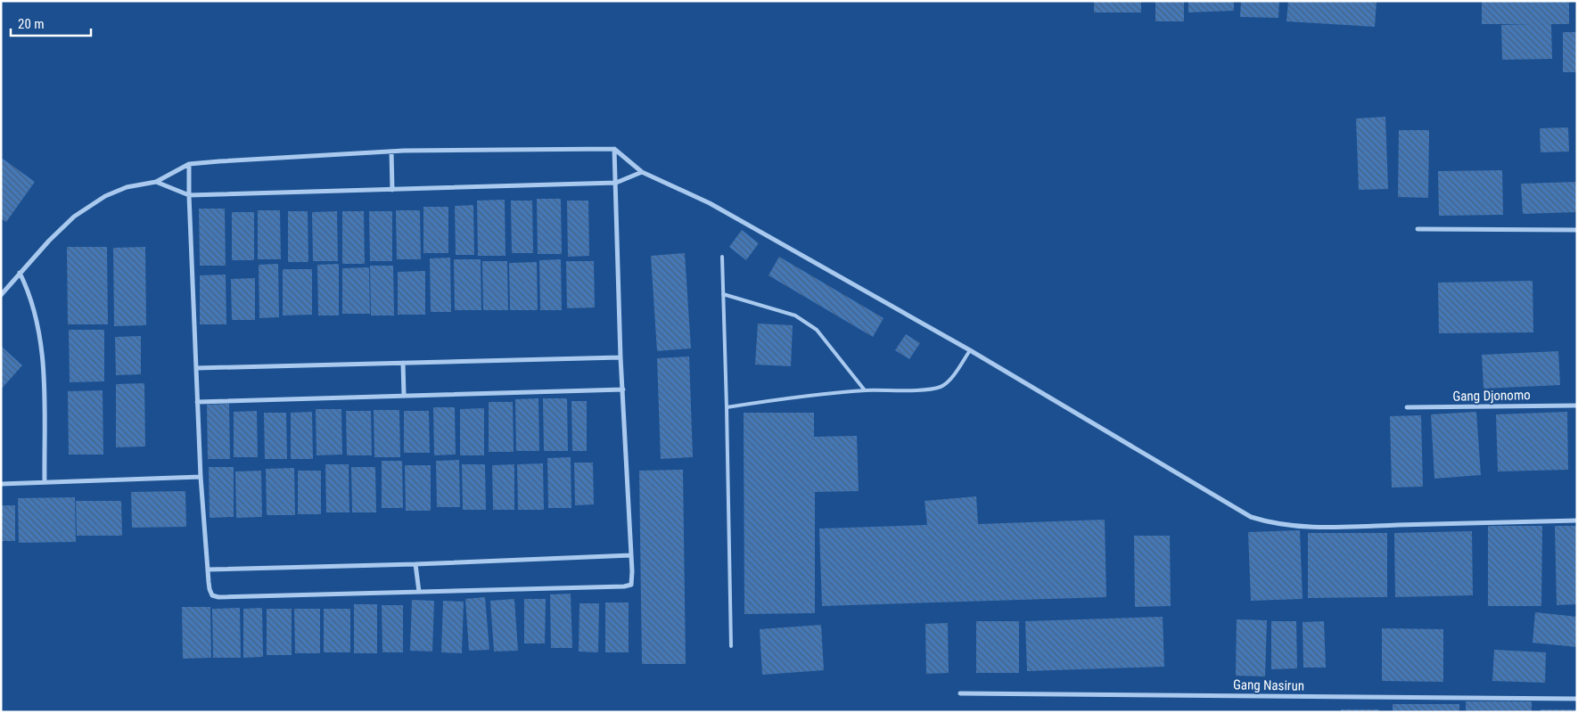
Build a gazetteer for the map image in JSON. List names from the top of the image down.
{
  "streets": {
    "street": ["Gang Djonomo", "Gang Nasirun"]
  },
  "scale_bar": "20 m"
}
